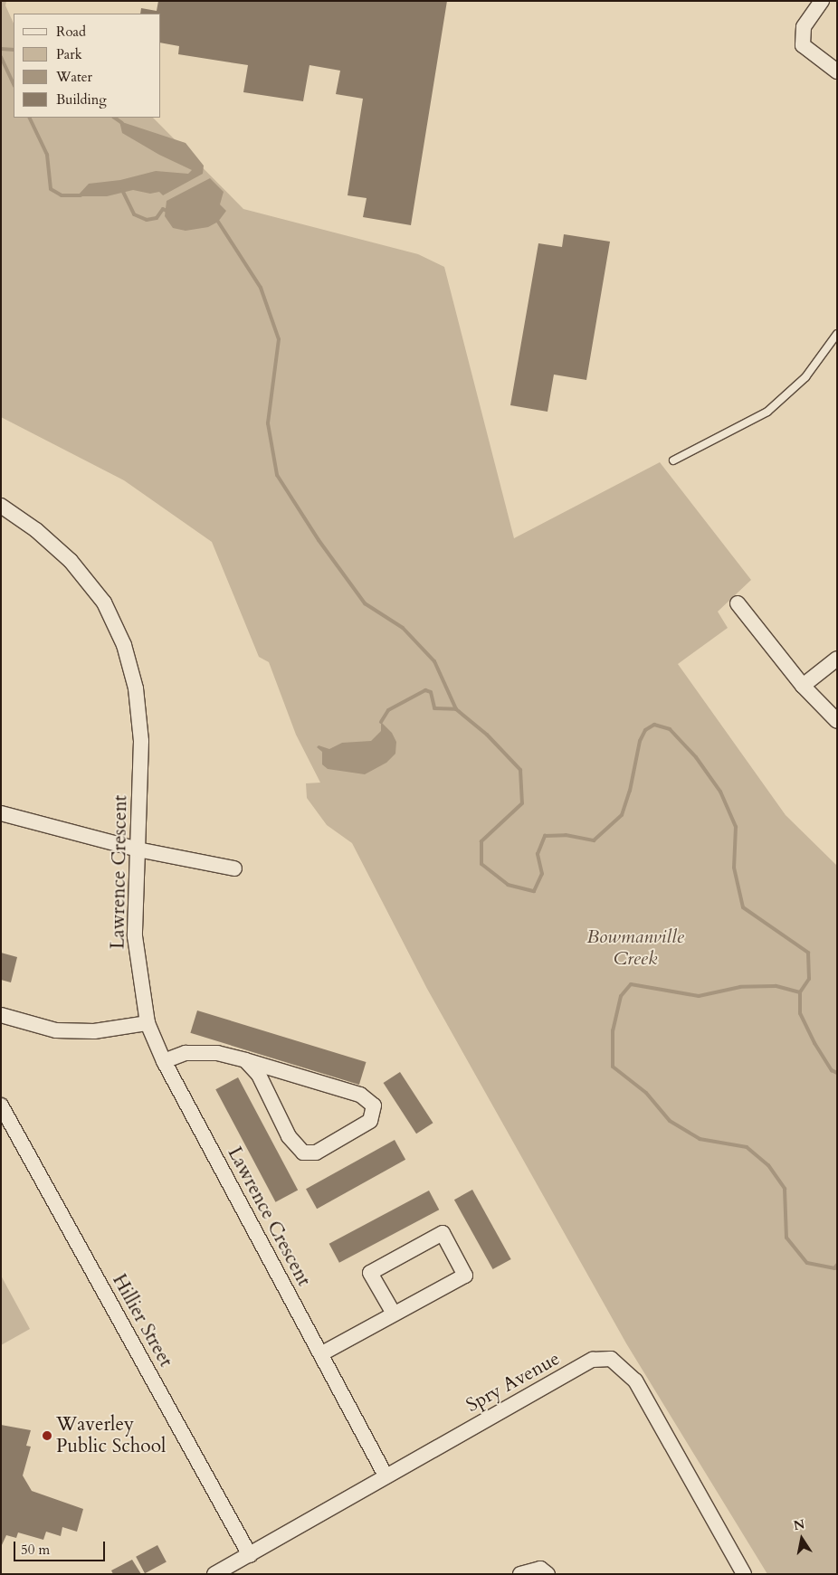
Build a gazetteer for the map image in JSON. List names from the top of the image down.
{
  "streets": {
    "street": ["Lawrence Crescent", "Hillier Street", "Spry Avenue"]
  },
  "crossings": [
    ["Lawrence Crescent", "Spry Avenue"],
    ["Hillier Street", "Spry Avenue"]
  ],
  "parks": ["Bowmanville Creek"],
  "places": ["Waverley Public School"],
  "legend": [
    "Road",
    "Park",
    "Water",
    "Building"
  ],
  "scale_bar": "50 m",
  "north": "top"
}
